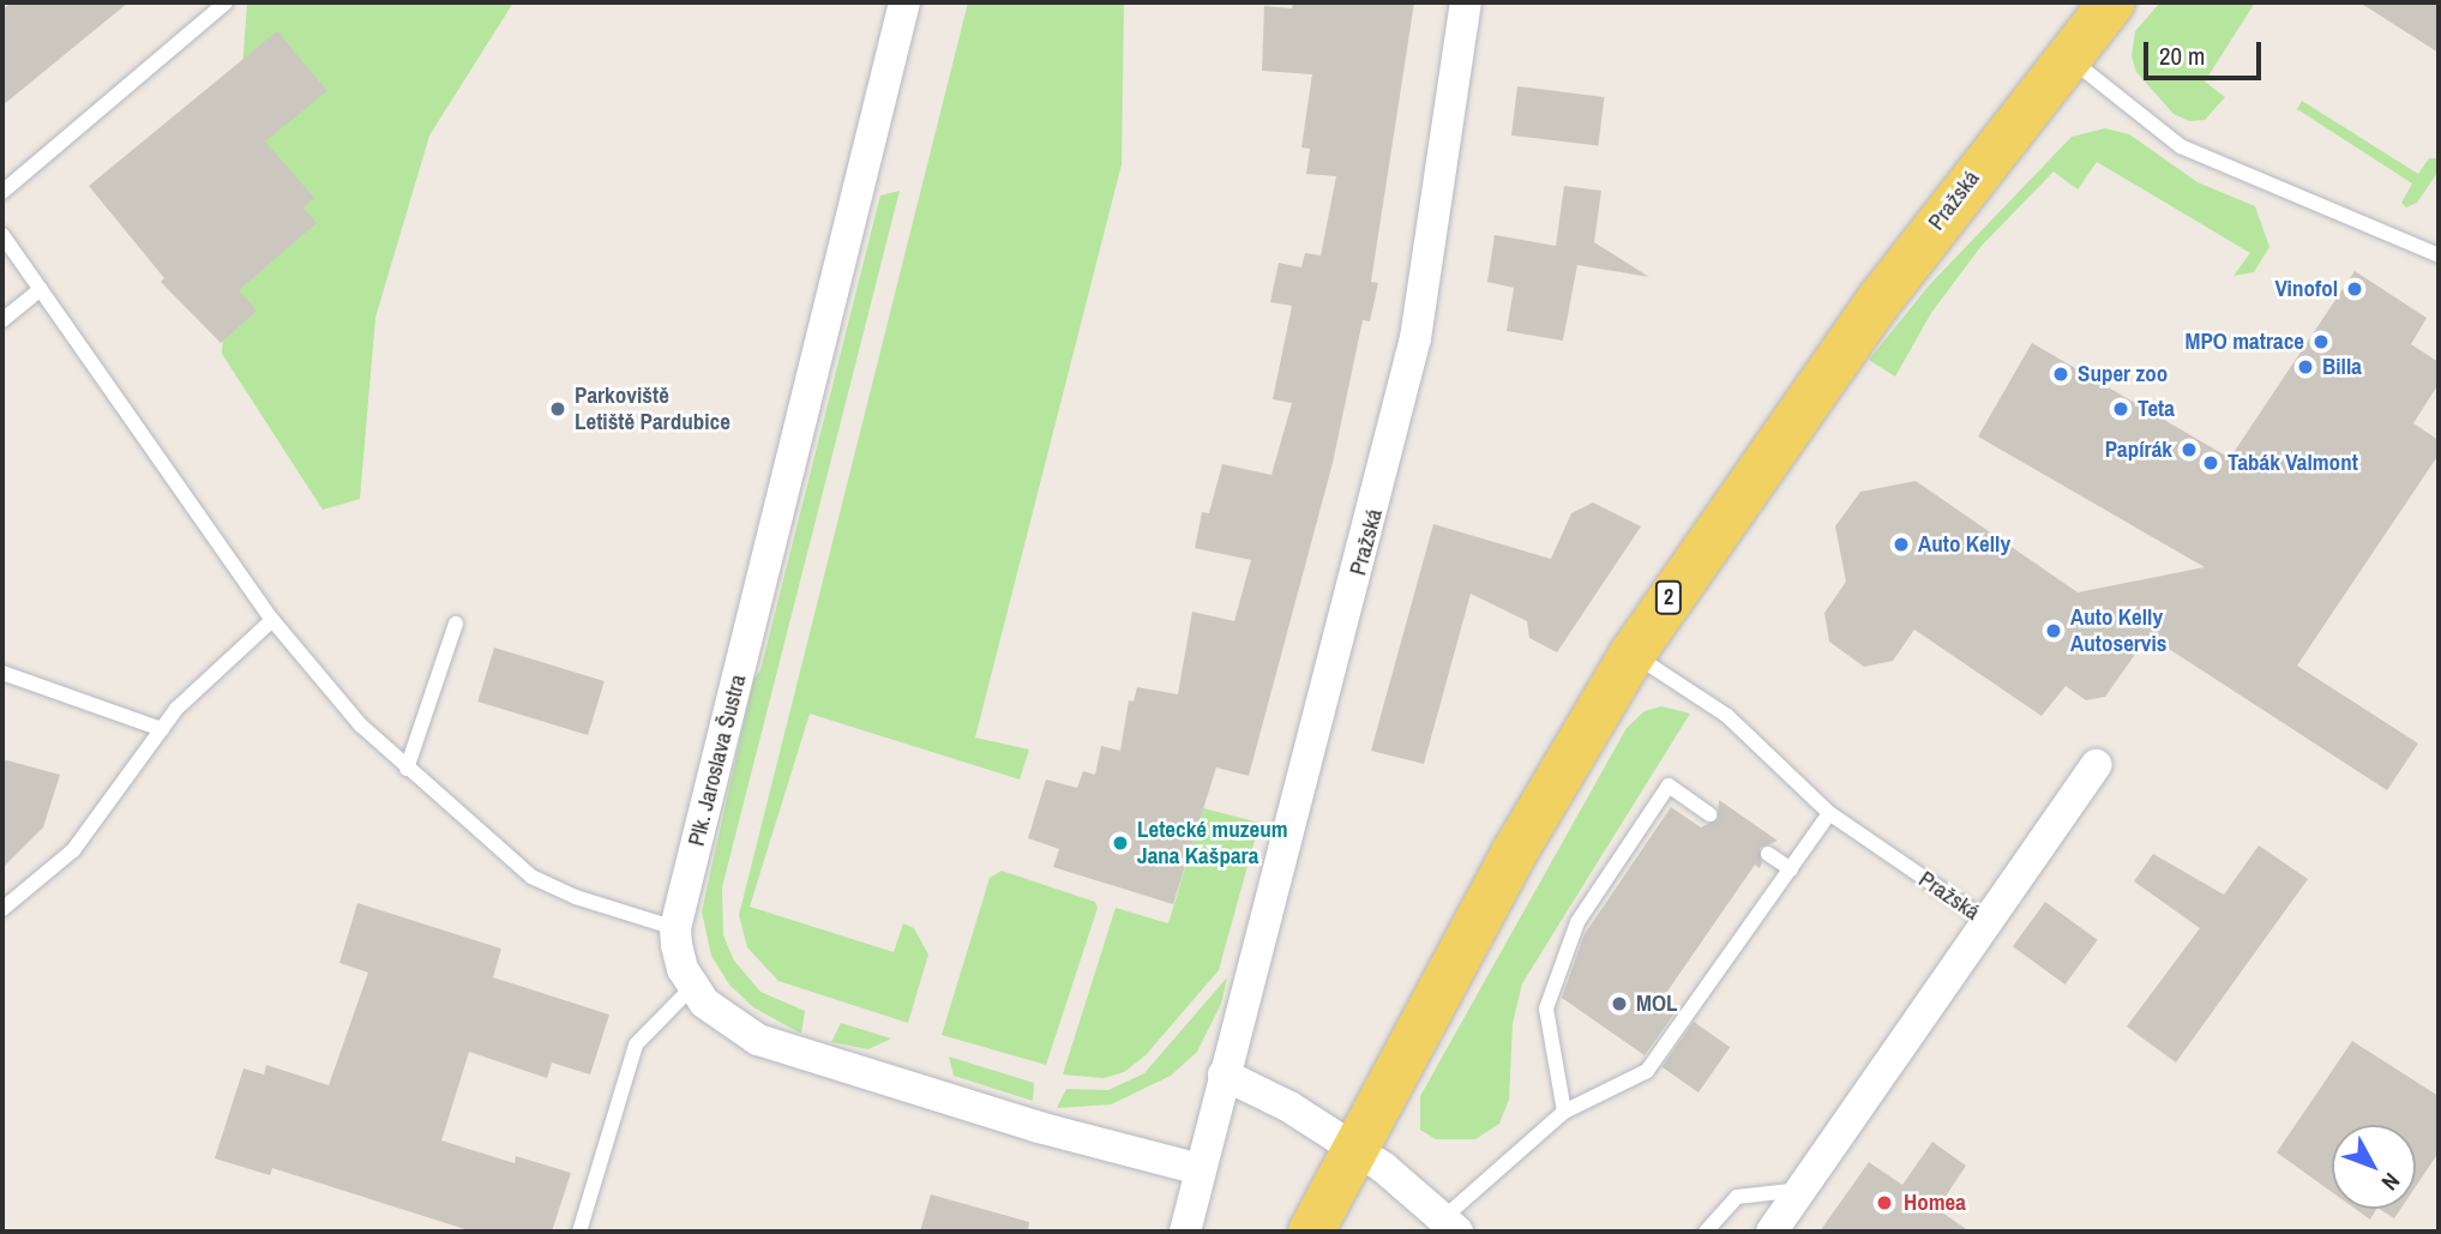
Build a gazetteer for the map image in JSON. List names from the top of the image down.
{
  "streets": {
    "main road": ["Pražská", "2"],
    "street": ["Plk. Jaroslava Šustra"]
  },
  "crossings": [
    ["Pražská", "Plk. Jaroslava Šustra"]
  ],
  "places": [
    "Vinofol",
    "MPO matrace",
    "Billa",
    "Super zoo",
    "Parkoviště Letiště Pardubice",
    "Teta",
    "Papírák",
    "Tabák Valmont",
    "Auto Kelly",
    "Auto Kelly Autoservis",
    "Letecké muzeum Jana Kašpara",
    "MOL",
    "Homea"
  ],
  "scale_bar": "20 m",
  "north": "bottom right"
}
